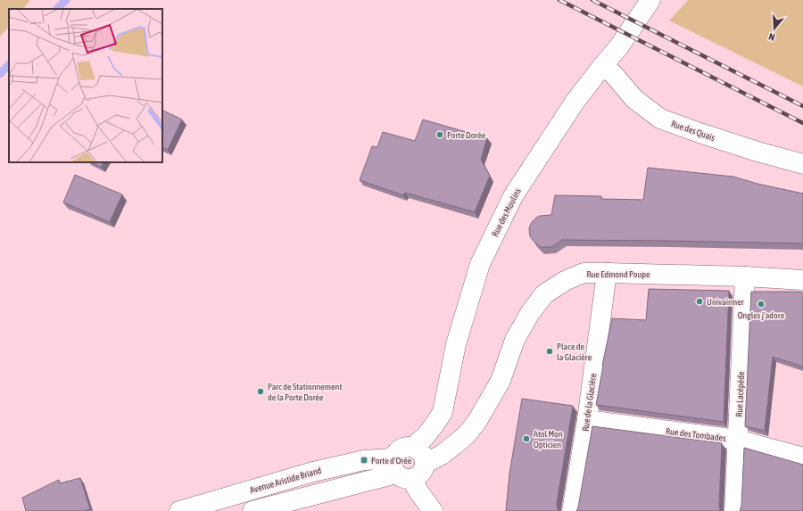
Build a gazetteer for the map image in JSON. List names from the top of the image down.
{
  "streets": {
    "street": [
      "Rue des Quais",
      "Rue des Moulins",
      "Rue Edmond Poupe",
      "Rue Lacépède",
      "Rue de la Glacière",
      "Rue des Tombades",
      "Avenue Aristide Briand"
    ]
  },
  "crossings": [
    ["Rue des Quais", "Rue des Moulins"],
    ["Rue des Moulins", "Rue Edmond Poupe"],
    ["Rue des Moulins", "Avenue Aristide Briand"],
    ["Rue Edmond Poupe", "Rue Lacépède"],
    ["Rue Edmond Poupe", "Rue de la Glacière"],
    ["Rue Edmond Poupe", "Avenue Aristide Briand"],
    ["Rue Lacépède", "Rue des Tombades"],
    ["Rue de la Glacière", "Rue des Tombades"]
  ],
  "places": {
    "other": [
      "Porte Dorée",
      "Univairmer",
      "Ongles j'adore",
      "Place de la Glacière",
      "Parc de Stationnement de la Porte Dorée",
      "Atol Mon Opticien"
    ],
    "transit": ["Porte d'Orée"]
  },
  "north": "bottom"
}
